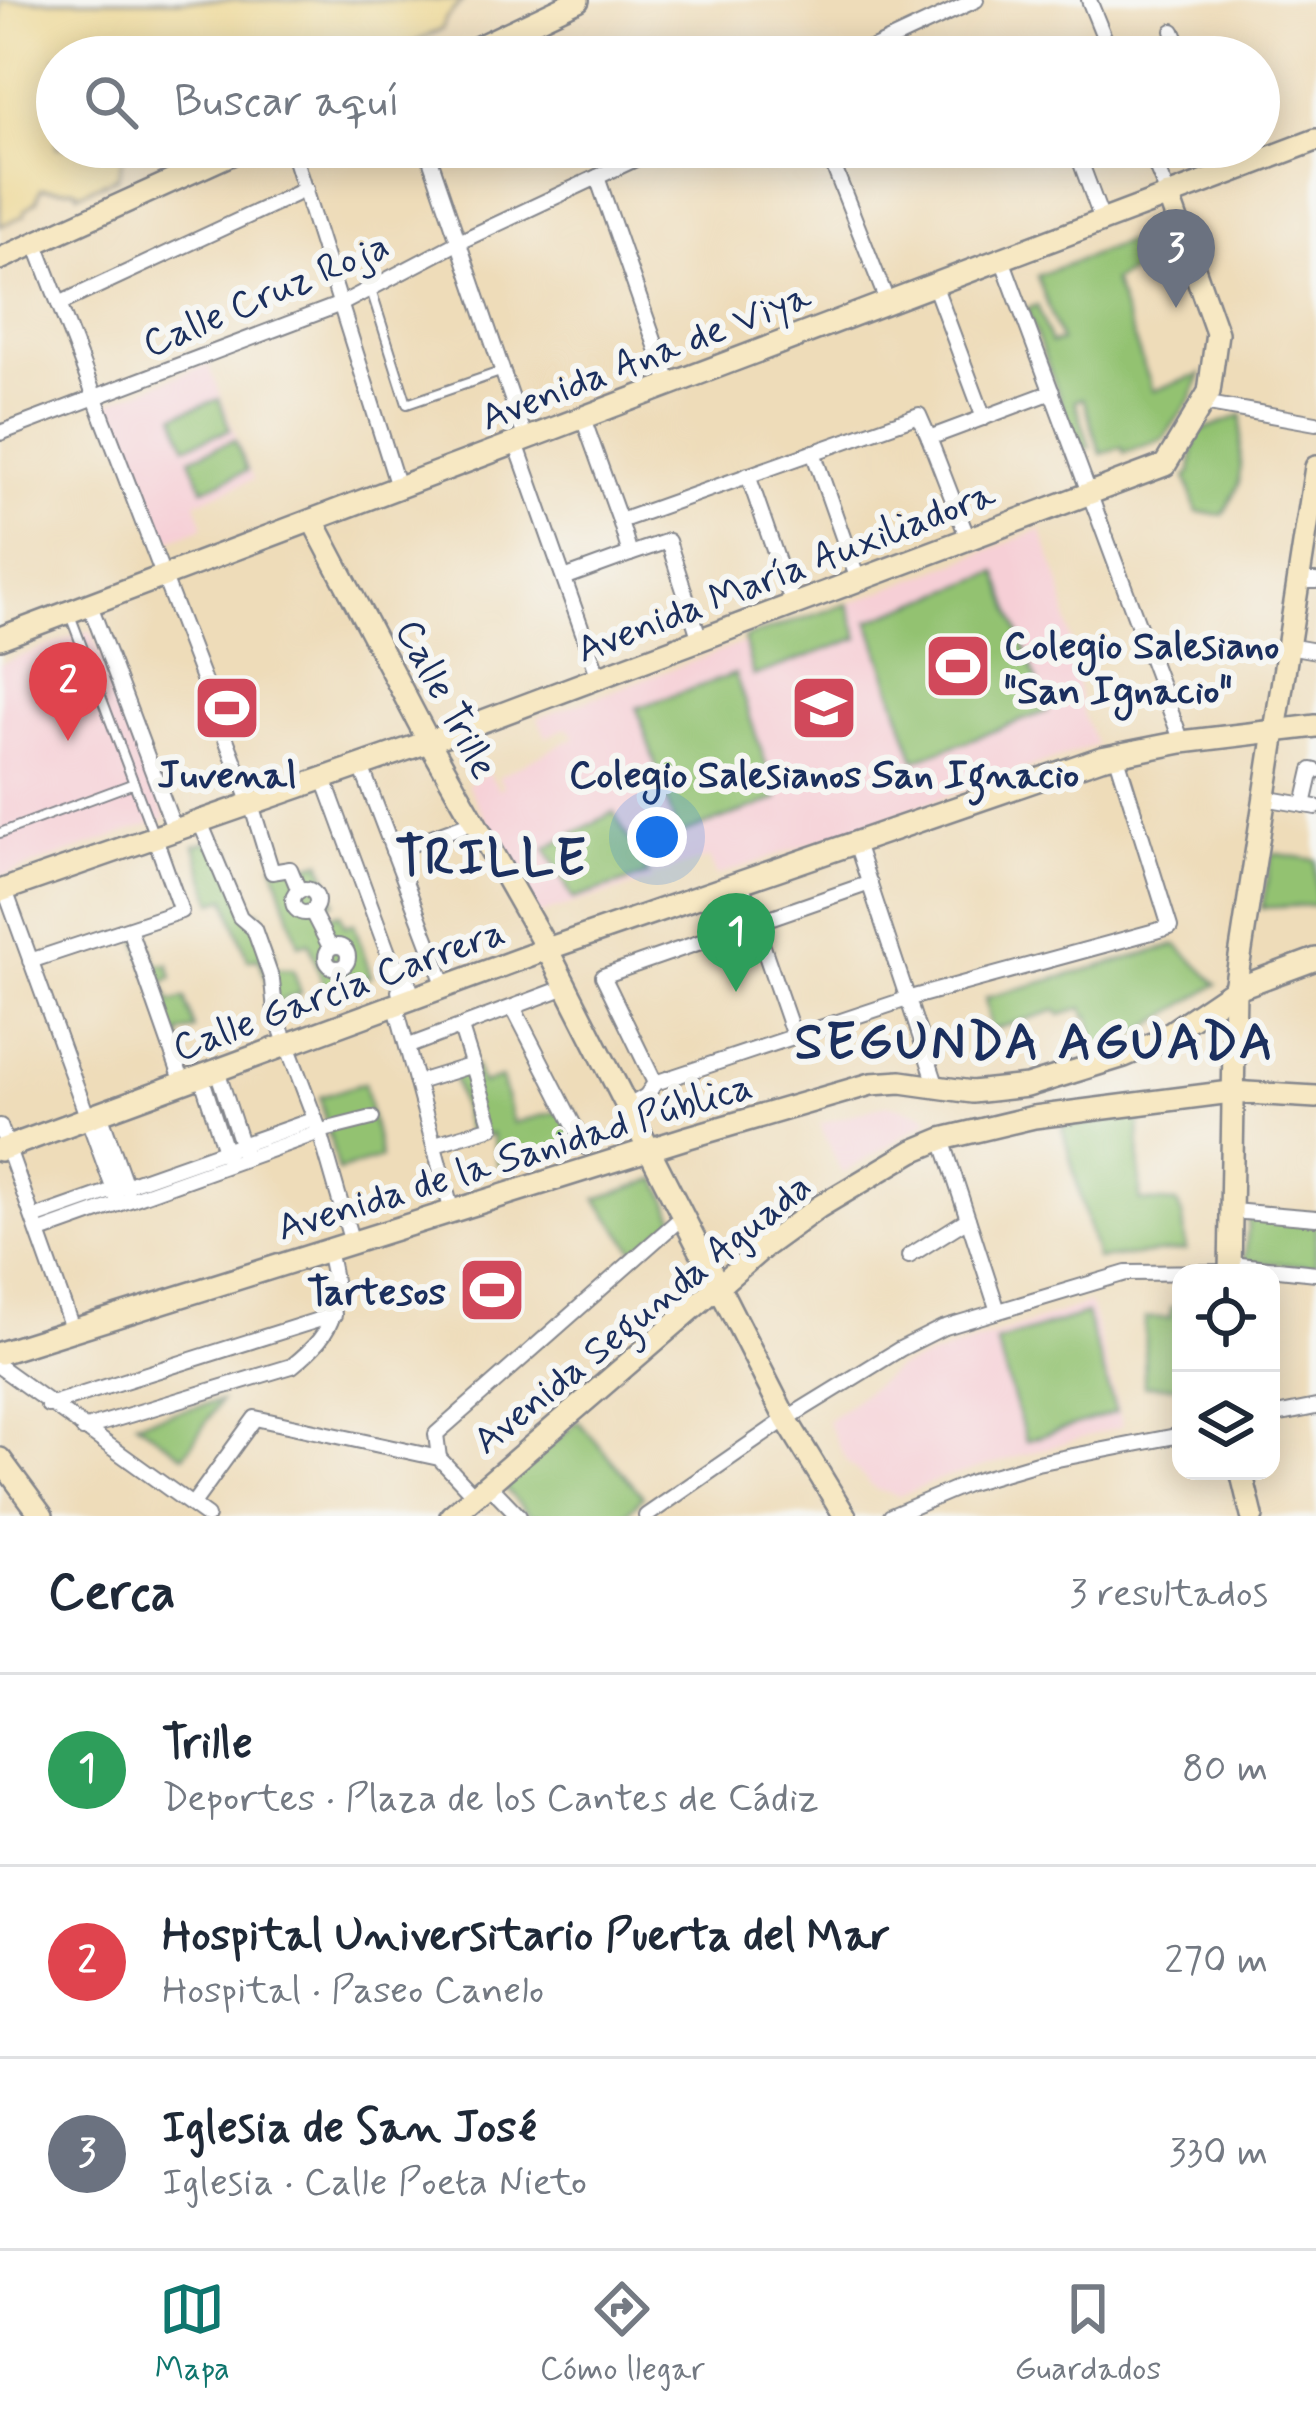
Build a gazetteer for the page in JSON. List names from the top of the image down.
{
  "streets": {
    "street": [
      "Calle Cruz Roja",
      "Avenida Ana de Viya",
      "Avenida María Auxiliadora",
      "Calle Trille",
      "Calle García Carrera",
      "Avenida de la Sanidad Pública",
      "Avenida Segunda Aguada"
    ]
  },
  "crossings": [
    ["Avenida Ana de Viya", "Calle Trille"],
    ["Avenida María Auxiliadora", "Calle Trille"],
    ["Calle Trille", "Calle García Carrera"],
    ["Calle Trille", "Avenida de la Sanidad Pública"],
    ["Calle Trille", "Avenida Segunda Aguada"]
  ],
  "districts": ["TRILLE", "SEGUNDA AGUADA"],
  "places": {
    "sports": ["Colegio Salesiano \"San Ignacio\"", "Juvenal", "Tartesos"],
    "school or university": ["Colegio Salesianos San Ignacio"]
  },
  "page": {
    "search": "Buscar aquí",
    "pins": ["3", "2", "1"],
    "heading": ["Cerca", "3 resultados"],
    "list": [
      {
        "mark": "1",
        "name": "Trille",
        "note": "Deportes · Plaza de los Cantes de Cádiz",
        "value": "80 m"
      },
      {
        "mark": "2",
        "name": "Hospital Universitario Puerta del Mar",
        "note": "Hospital · Paseo Canelo",
        "value": "270 m"
      },
      {
        "mark": "3",
        "name": "Iglesia de San José",
        "note": "Iglesia · Calle Poeta Nieto",
        "value": "330 m"
      }
    ],
    "nav": ["Mapa", "Cómo llegar", "Guardados"]
  }
}
